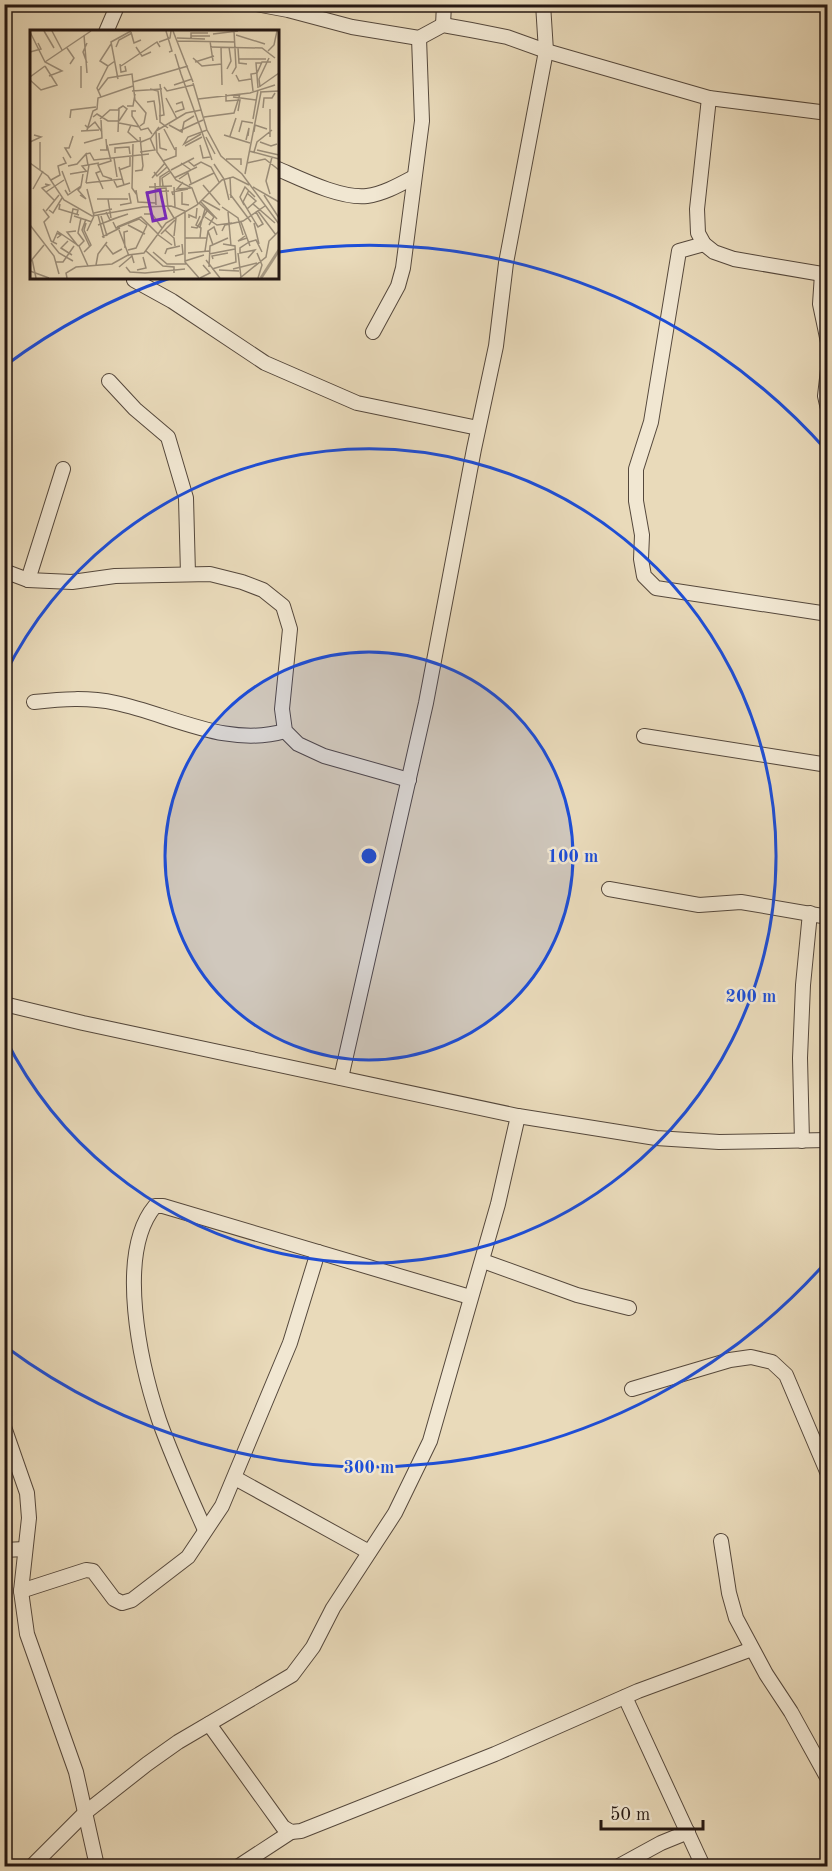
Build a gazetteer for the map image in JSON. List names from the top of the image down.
{
  "scale_bar": "50 m",
  "rings": ["100 m", "200 m", "300 m"]
}
